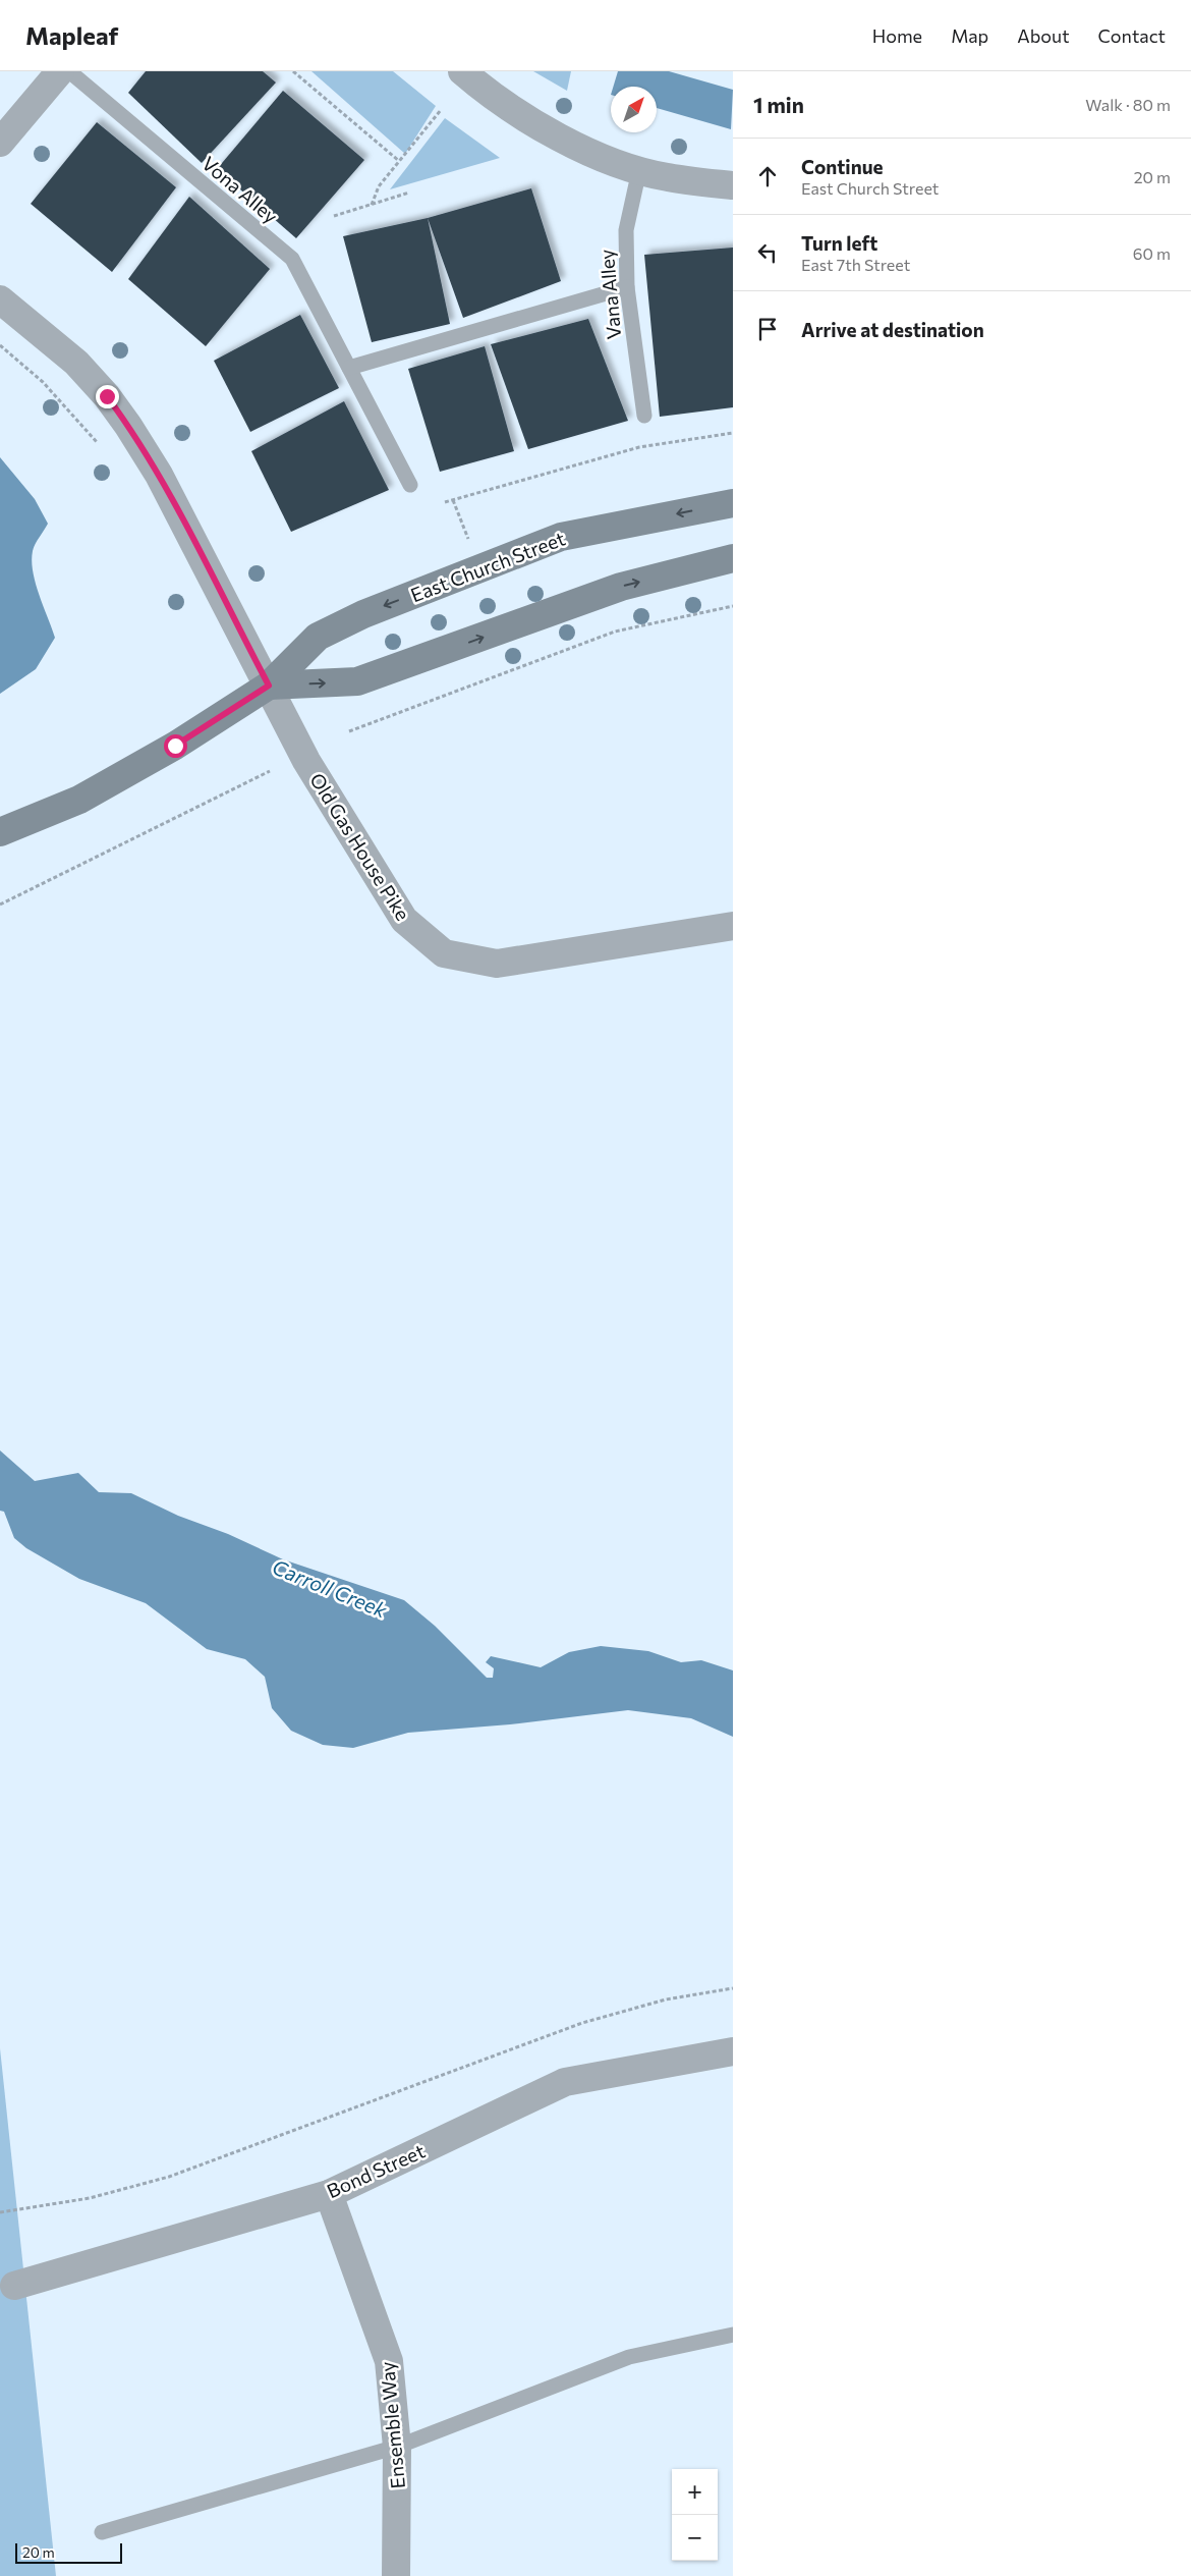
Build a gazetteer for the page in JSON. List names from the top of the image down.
{
  "streets": {
    "main road": ["East Church Street"],
    "street": ["Old Gas House Pike", "Bond Street", "Ensemble Way"],
    "lane": ["Vona Alley", "Vana Alley"]
  },
  "crossings": [
    ["East Church Street", "Old Gas House Pike"],
    ["Bond Street", "Ensemble Way"]
  ],
  "water": ["Carroll Creek"],
  "scale_bar": "20 m",
  "north": "top right",
  "page": {
    "header": "Mapleaf",
    "nav": [
      "Home",
      "Map",
      "About",
      "Contact"
    ],
    "heading": ["1 min", "Walk · 80 m"],
    "list": [
      ["Continue", "East Church Street", "20 m"],
      ["Turn left", "East 7th Street", "60 m"],
      "Arrive at destination"
    ],
    "map_buttons": ["+", "−"],
    "scale": "20 m"
  }
}
